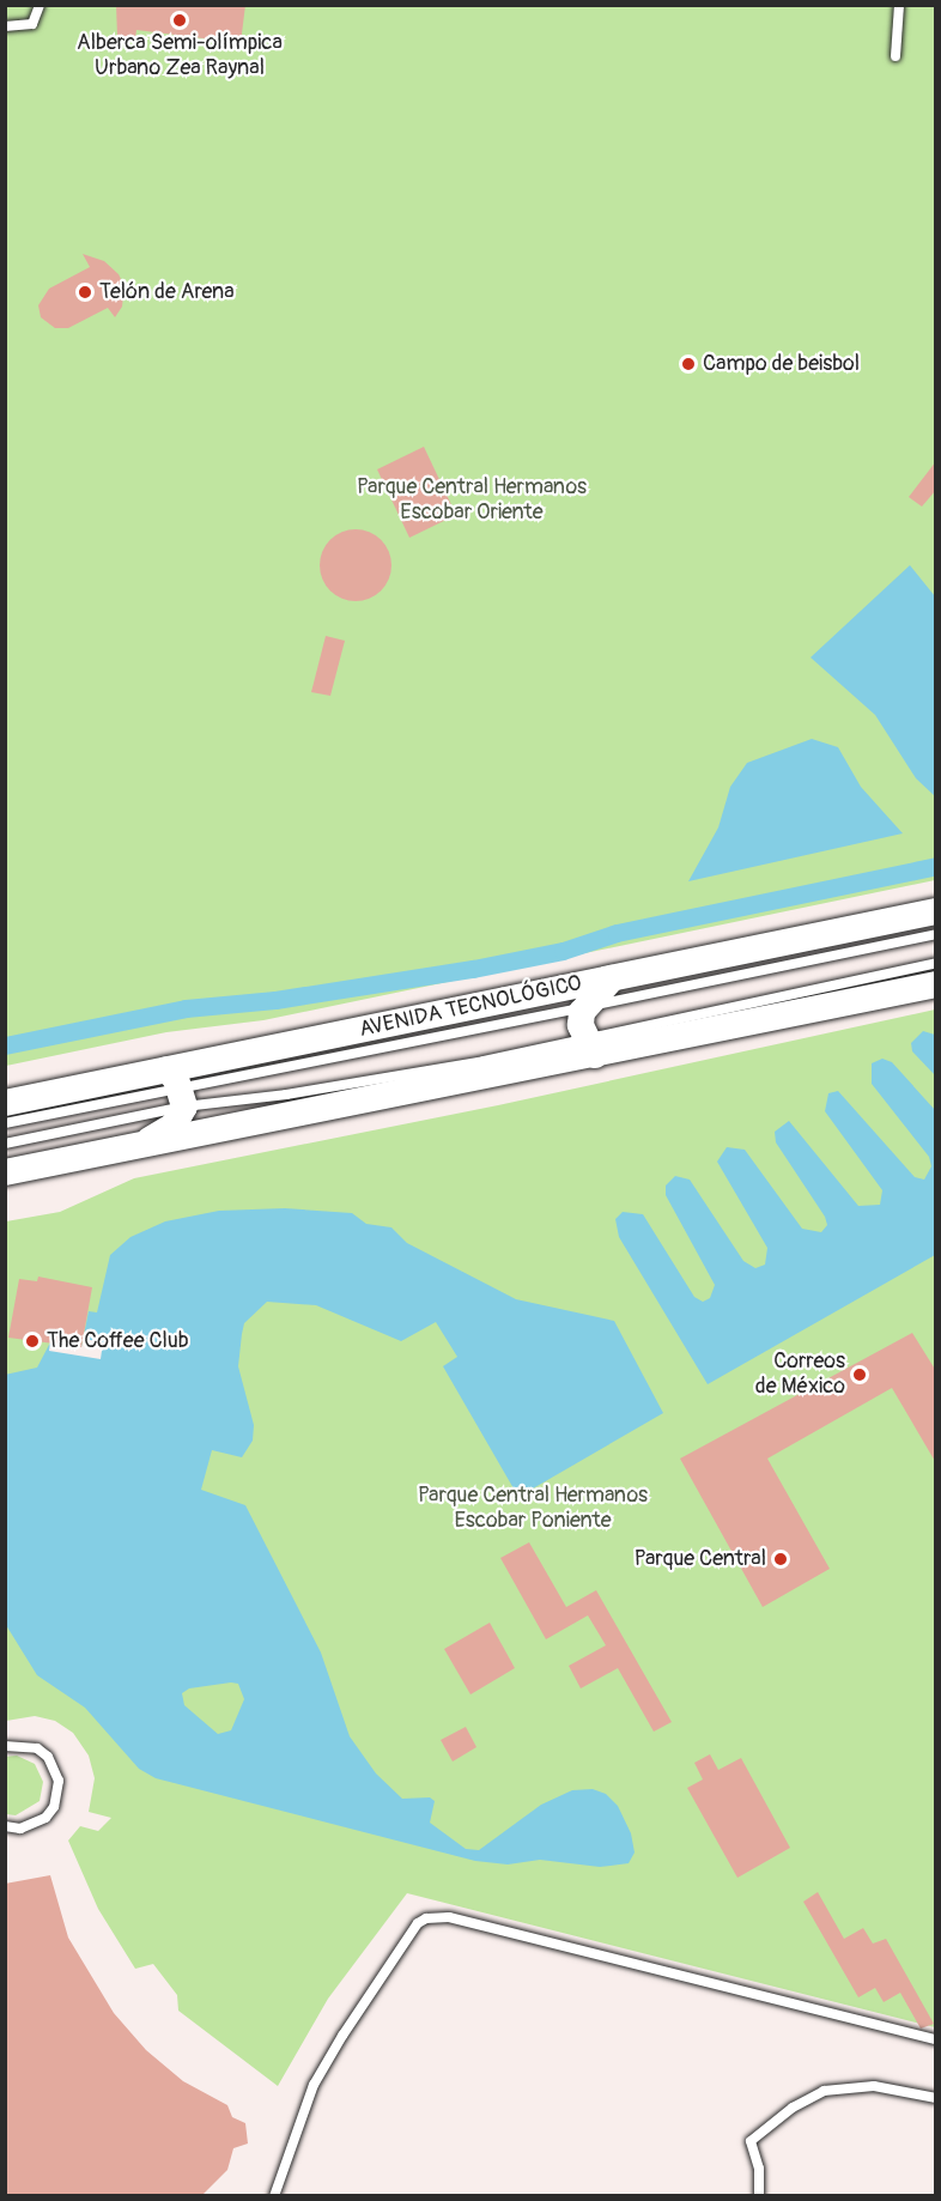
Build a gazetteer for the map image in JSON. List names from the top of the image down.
{
  "streets": {
    "main road": ["AVENIDA TECNOLÓGICO"]
  },
  "parks": ["Parque Central Hermanos Escobar Oriente", "Parque Central Hermanos Escobar Poniente"],
  "places": [
    "Alberca Semi-olímpica Urbano Zea Raynal",
    "Telón de Arena",
    "Campo de beisbol",
    "The Coffee Club",
    "Correos de México",
    "Parque Central"
  ]
}
